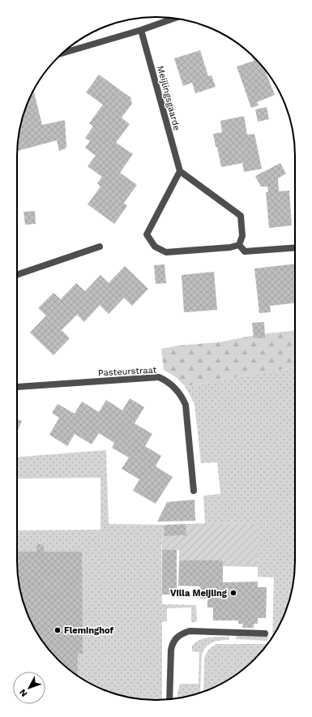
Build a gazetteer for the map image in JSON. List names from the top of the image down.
{
  "streets": {
    "street": ["Meijlingsgaarde", "Pasteurstraat"]
  },
  "places": ["Villa Meijling", "Fleminghof"],
  "north": "bottom left"
}
